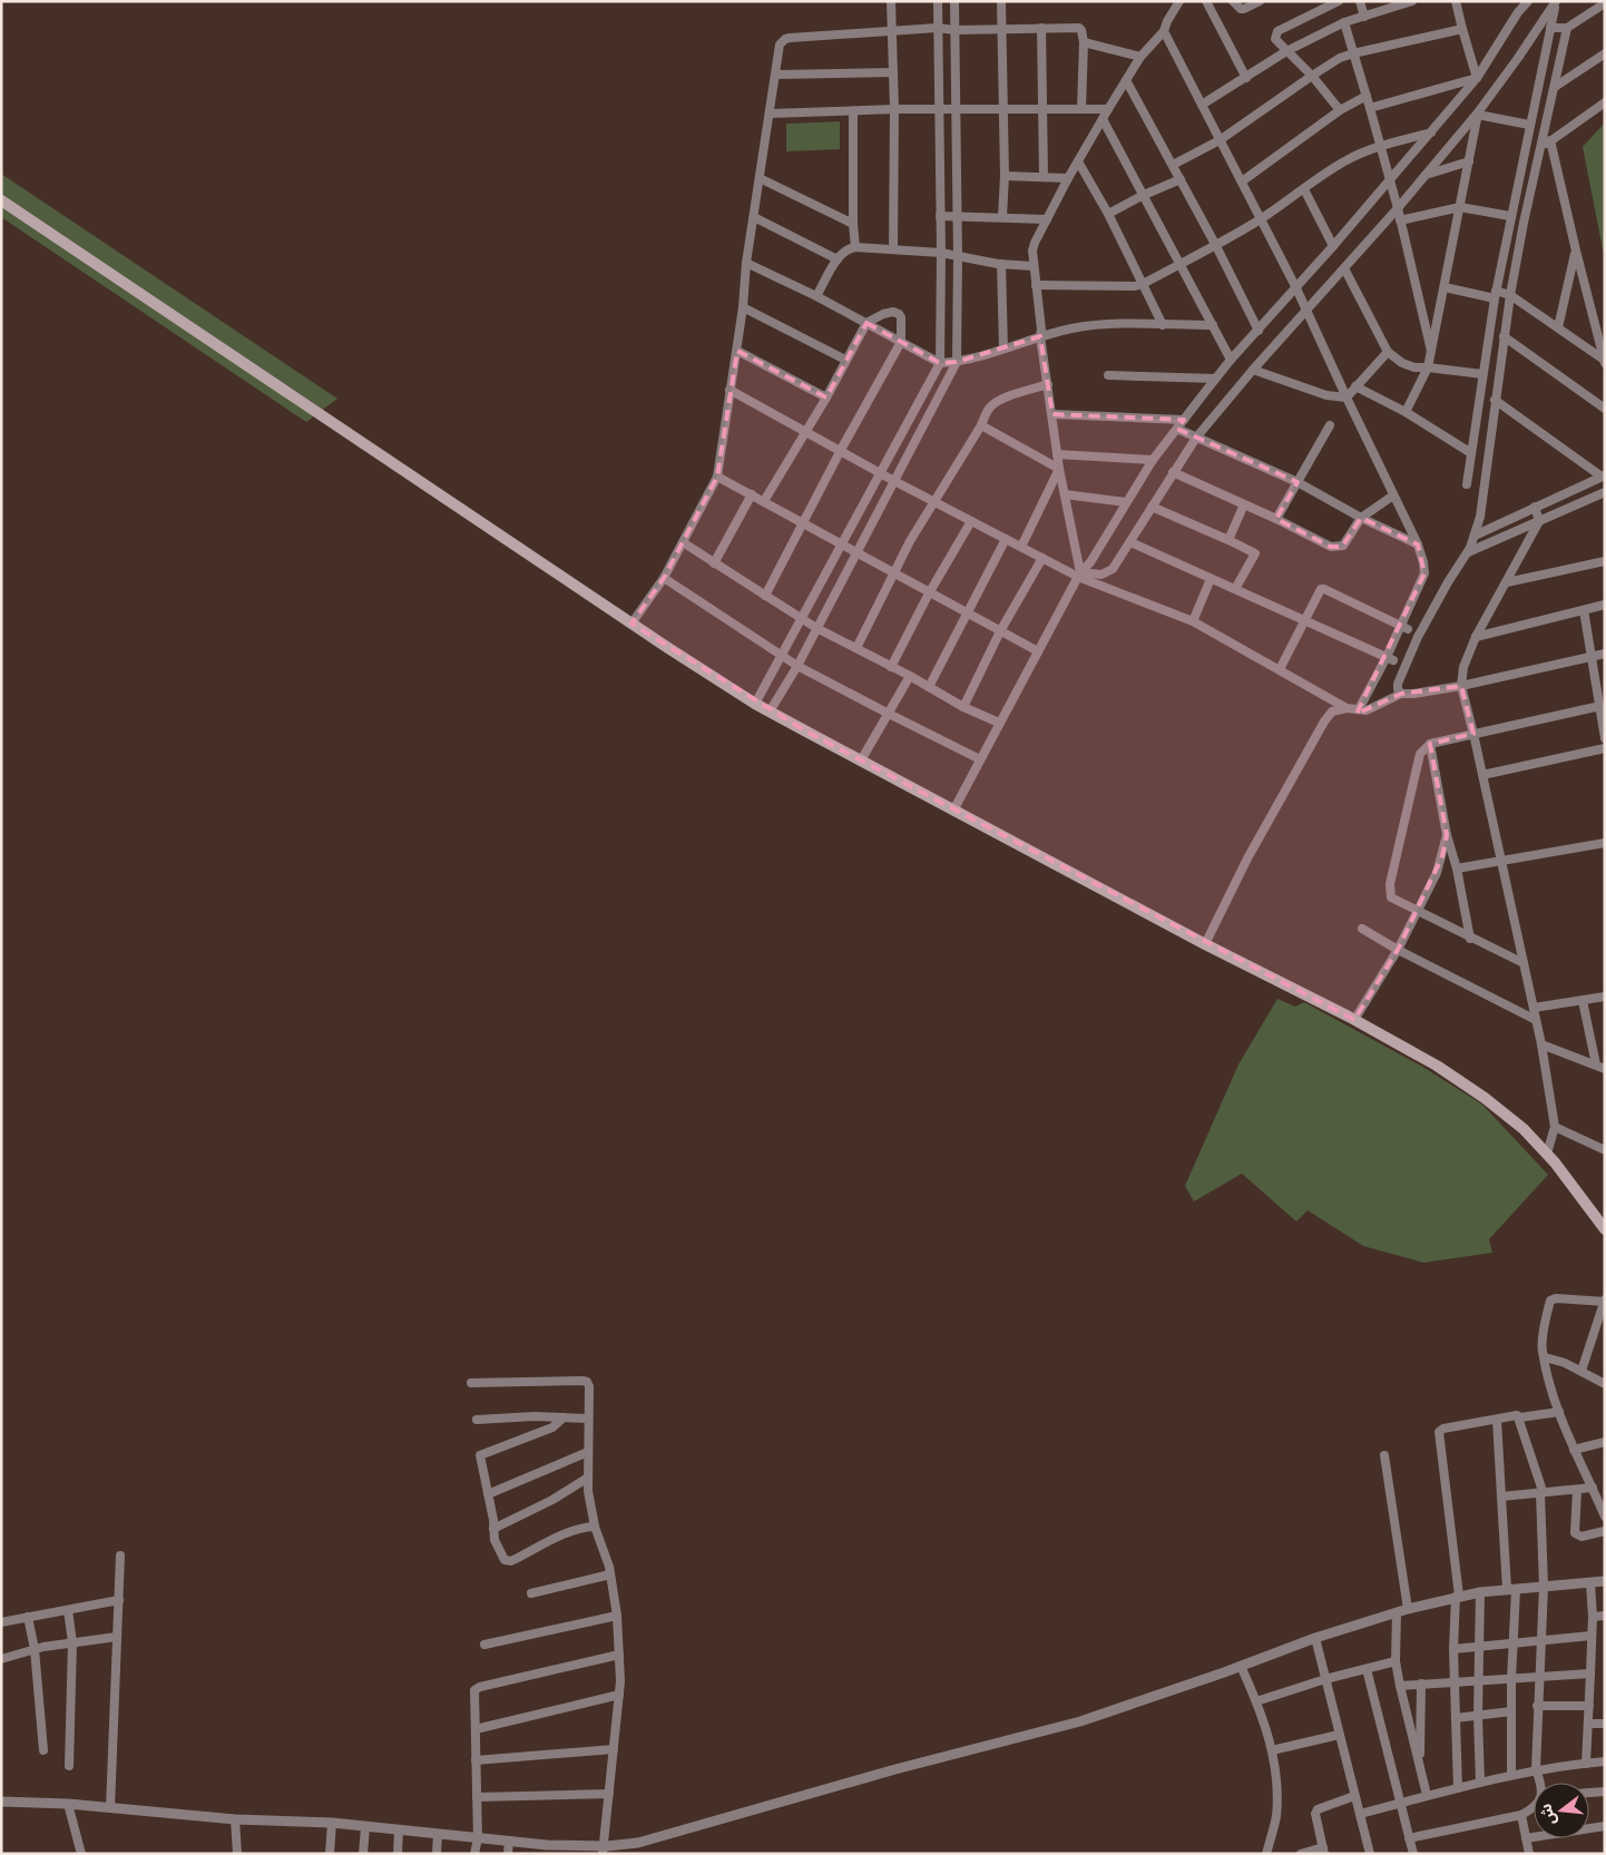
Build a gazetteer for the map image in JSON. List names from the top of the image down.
{
  "north": "left"
}
